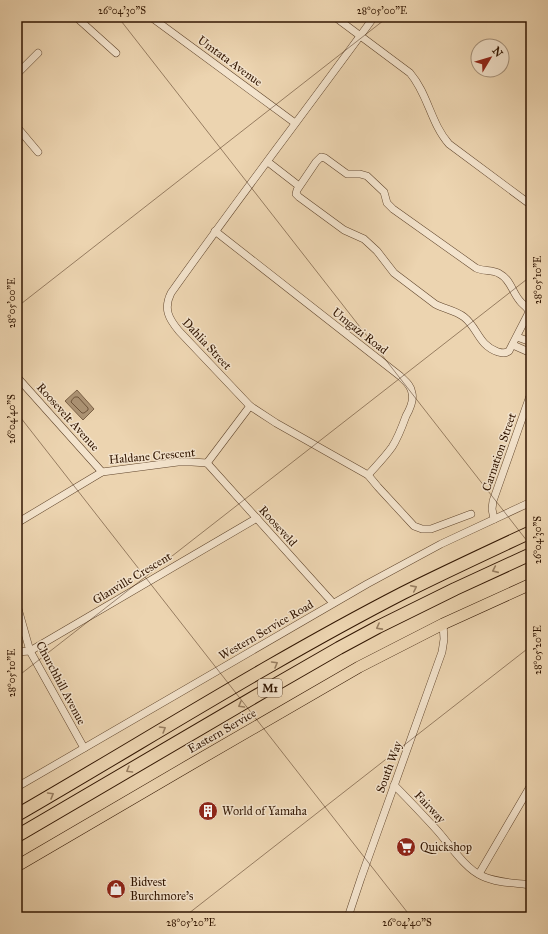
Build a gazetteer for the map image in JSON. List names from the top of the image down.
{
  "streets": {
    "highway": ["M1"],
    "main road": ["Eastern Service"],
    "street": [
      "Umtata Avenue",
      "Umgazi Road",
      "Dahlia Street",
      "Roosevelt Avenue",
      "Carnation Street",
      "Haldane Crescent",
      "Rooseveld",
      "Glanville Crescent",
      "Western Service Road",
      "Churchhill Avenue",
      "South Way",
      "Fairway"
    ]
  },
  "crossings": [
    ["Umtata Avenue", "Dahlia Street"],
    ["Umgazi Road", "Dahlia Street"],
    ["Roosevelt Avenue", "Haldane Crescent"],
    ["Carnation Street", "Western Service Road"],
    ["Haldane Crescent", "Rooseveld"],
    ["Rooseveld", "Glanville Crescent"],
    ["Rooseveld", "Western Service Road"],
    ["Glanville Crescent", "Churchhill Avenue"],
    ["Western Service Road", "Churchhill Avenue"],
    ["Eastern Service", "South Way"],
    ["South Way", "Fairway"]
  ],
  "places": {
    "building": ["World of Yamaha"],
    "supermarket": ["Quickshop"],
    "shop": ["Bidvest Burchmore's"]
  },
  "north": "top right",
  "coordinates": [
    "26°04'30\"S",
    "28°05'00\"E",
    "28°05'10\"E",
    "26°04'40\"S",
    "28°05'20\"E"
  ]
}
